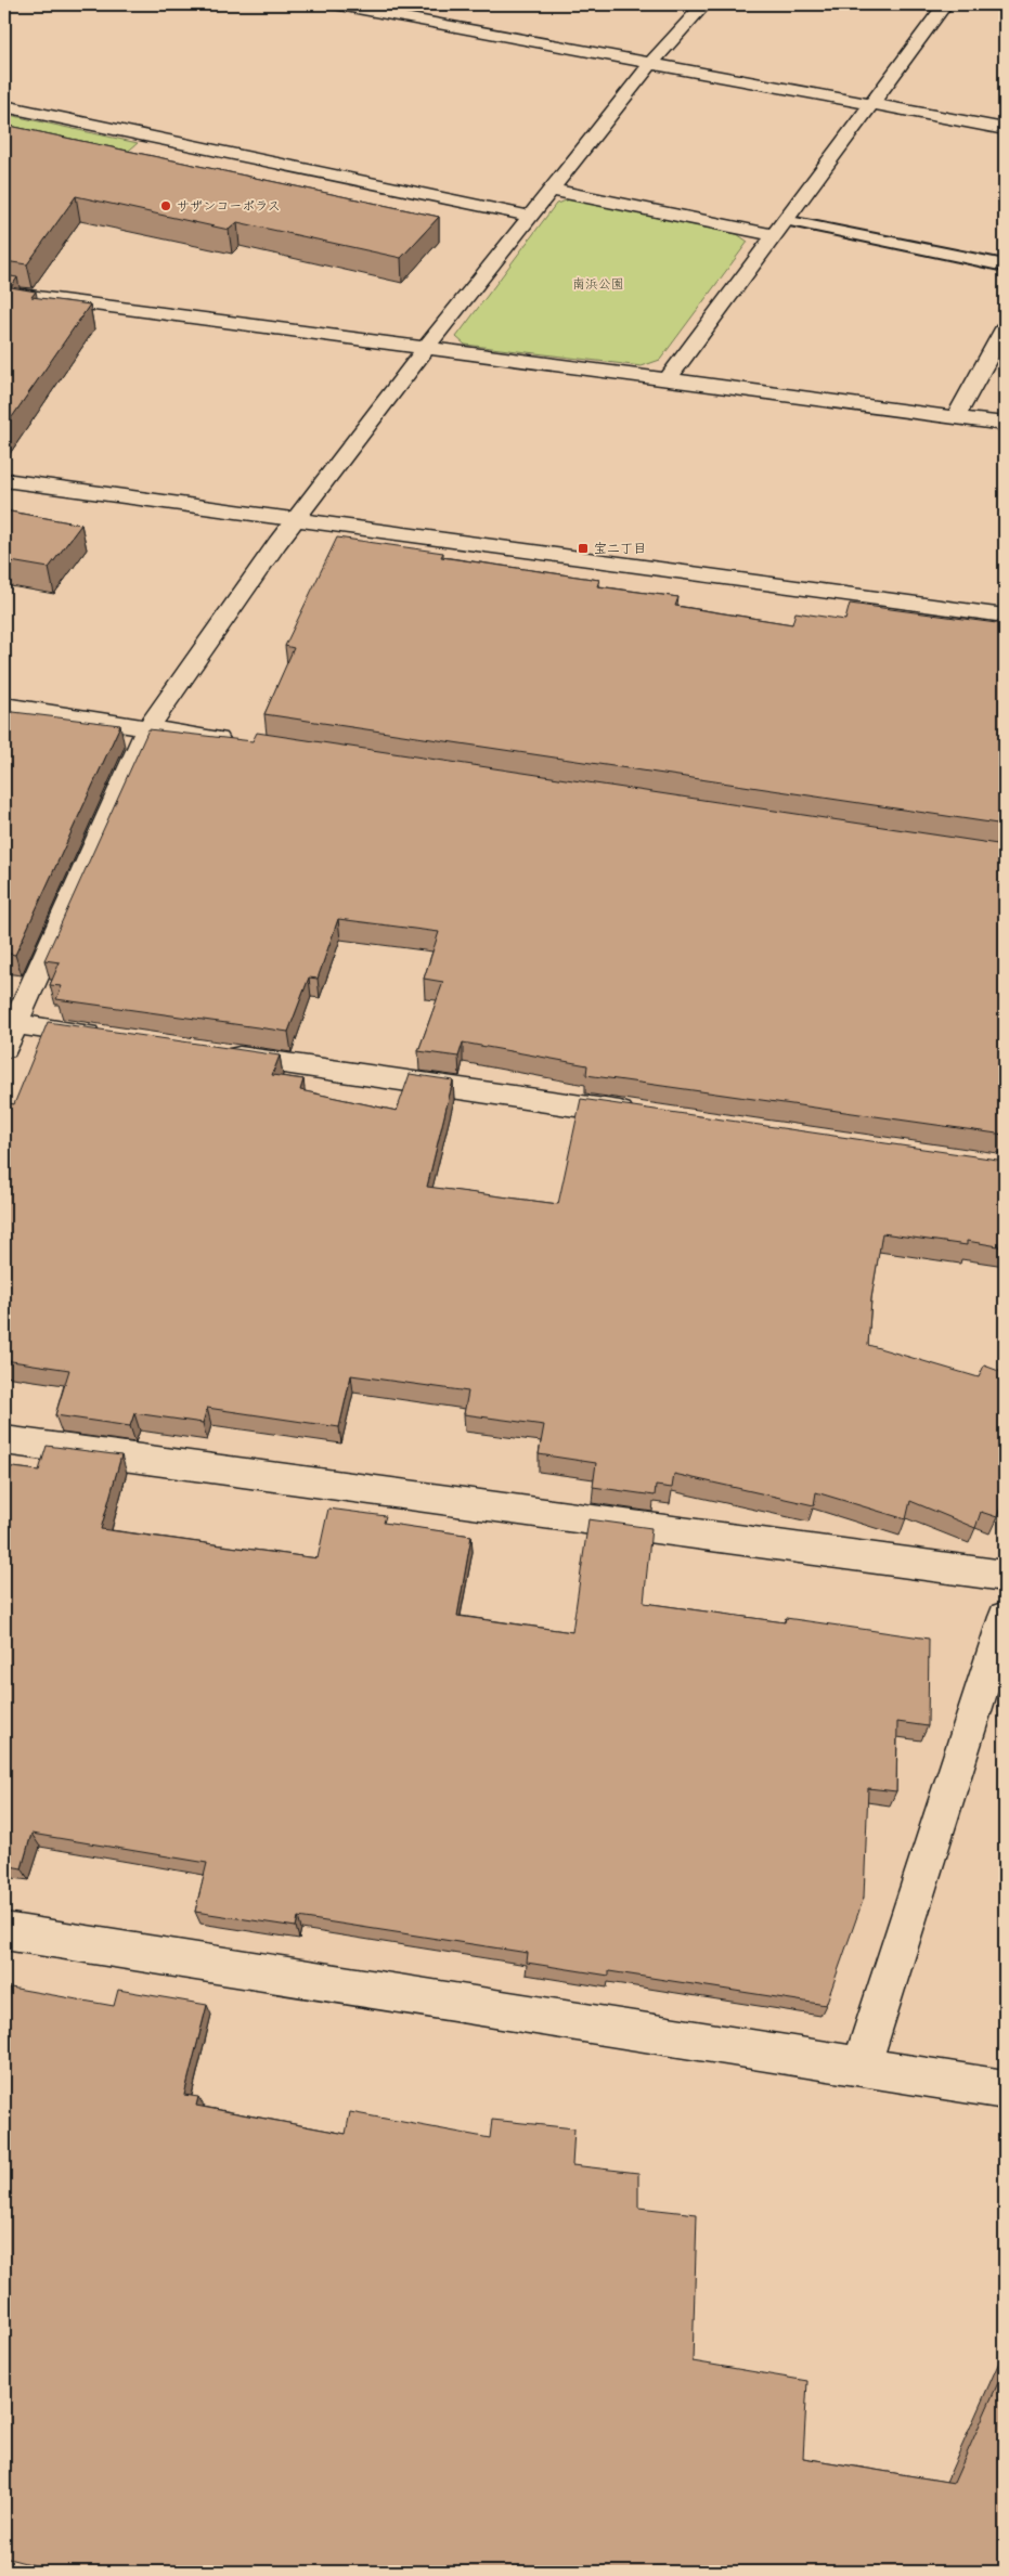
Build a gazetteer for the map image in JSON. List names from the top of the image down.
{
  "parks": ["南浜公園"],
  "places": {
    "other": ["サザンコーポラス"],
    "transit": ["宝二丁目"]
  }
}
